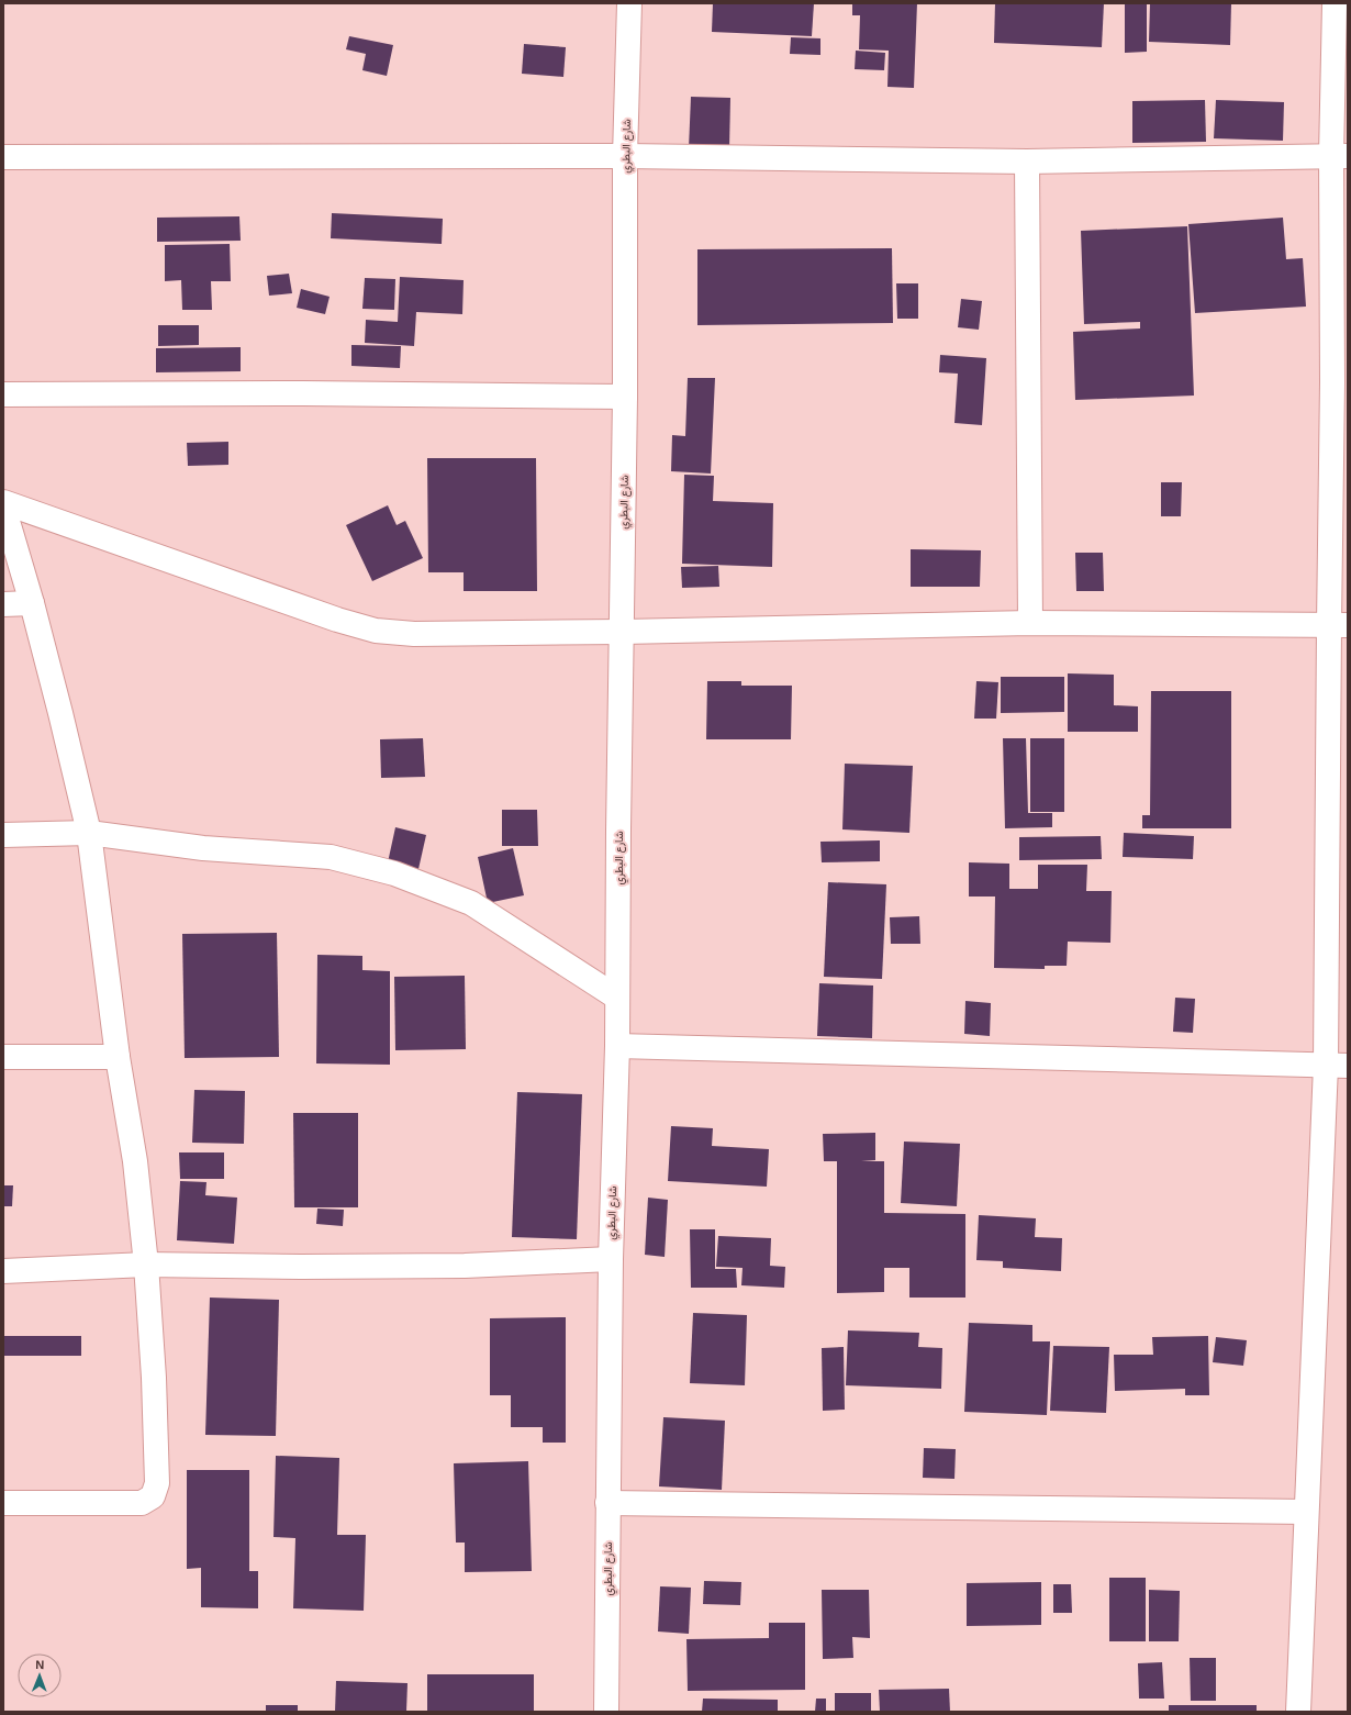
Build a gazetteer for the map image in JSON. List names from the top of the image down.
{
  "streets": {
    "street": ["شارع البطري"]
  },
  "north": "top"
}
